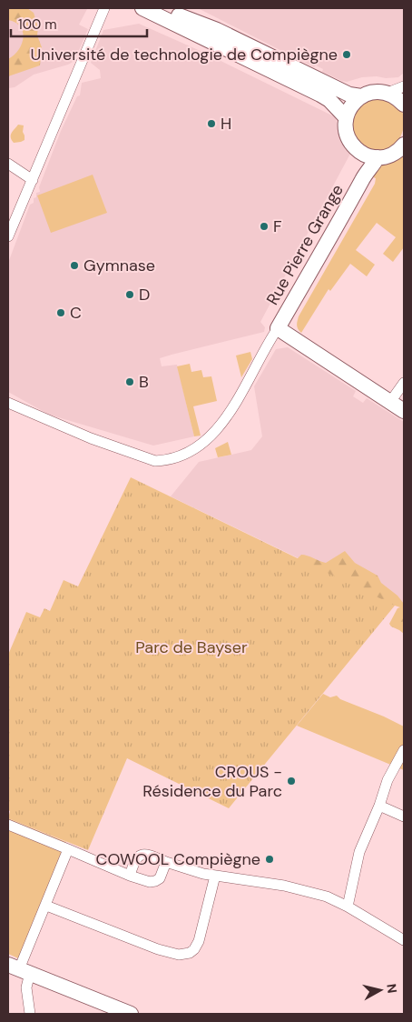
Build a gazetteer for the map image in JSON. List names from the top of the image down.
{
  "streets": {
    "main road": ["Rue Pierre Grange"]
  },
  "parks": ["Parc de Bayser"],
  "places": [
    "Université de technologie de Compiègne",
    "H",
    "F",
    "Gymnase",
    "D",
    "C",
    "B",
    "CROUS - Résidence du Parc",
    "COWOOL Compiègne"
  ],
  "scale_bar": "100 m",
  "north": "right"
}
